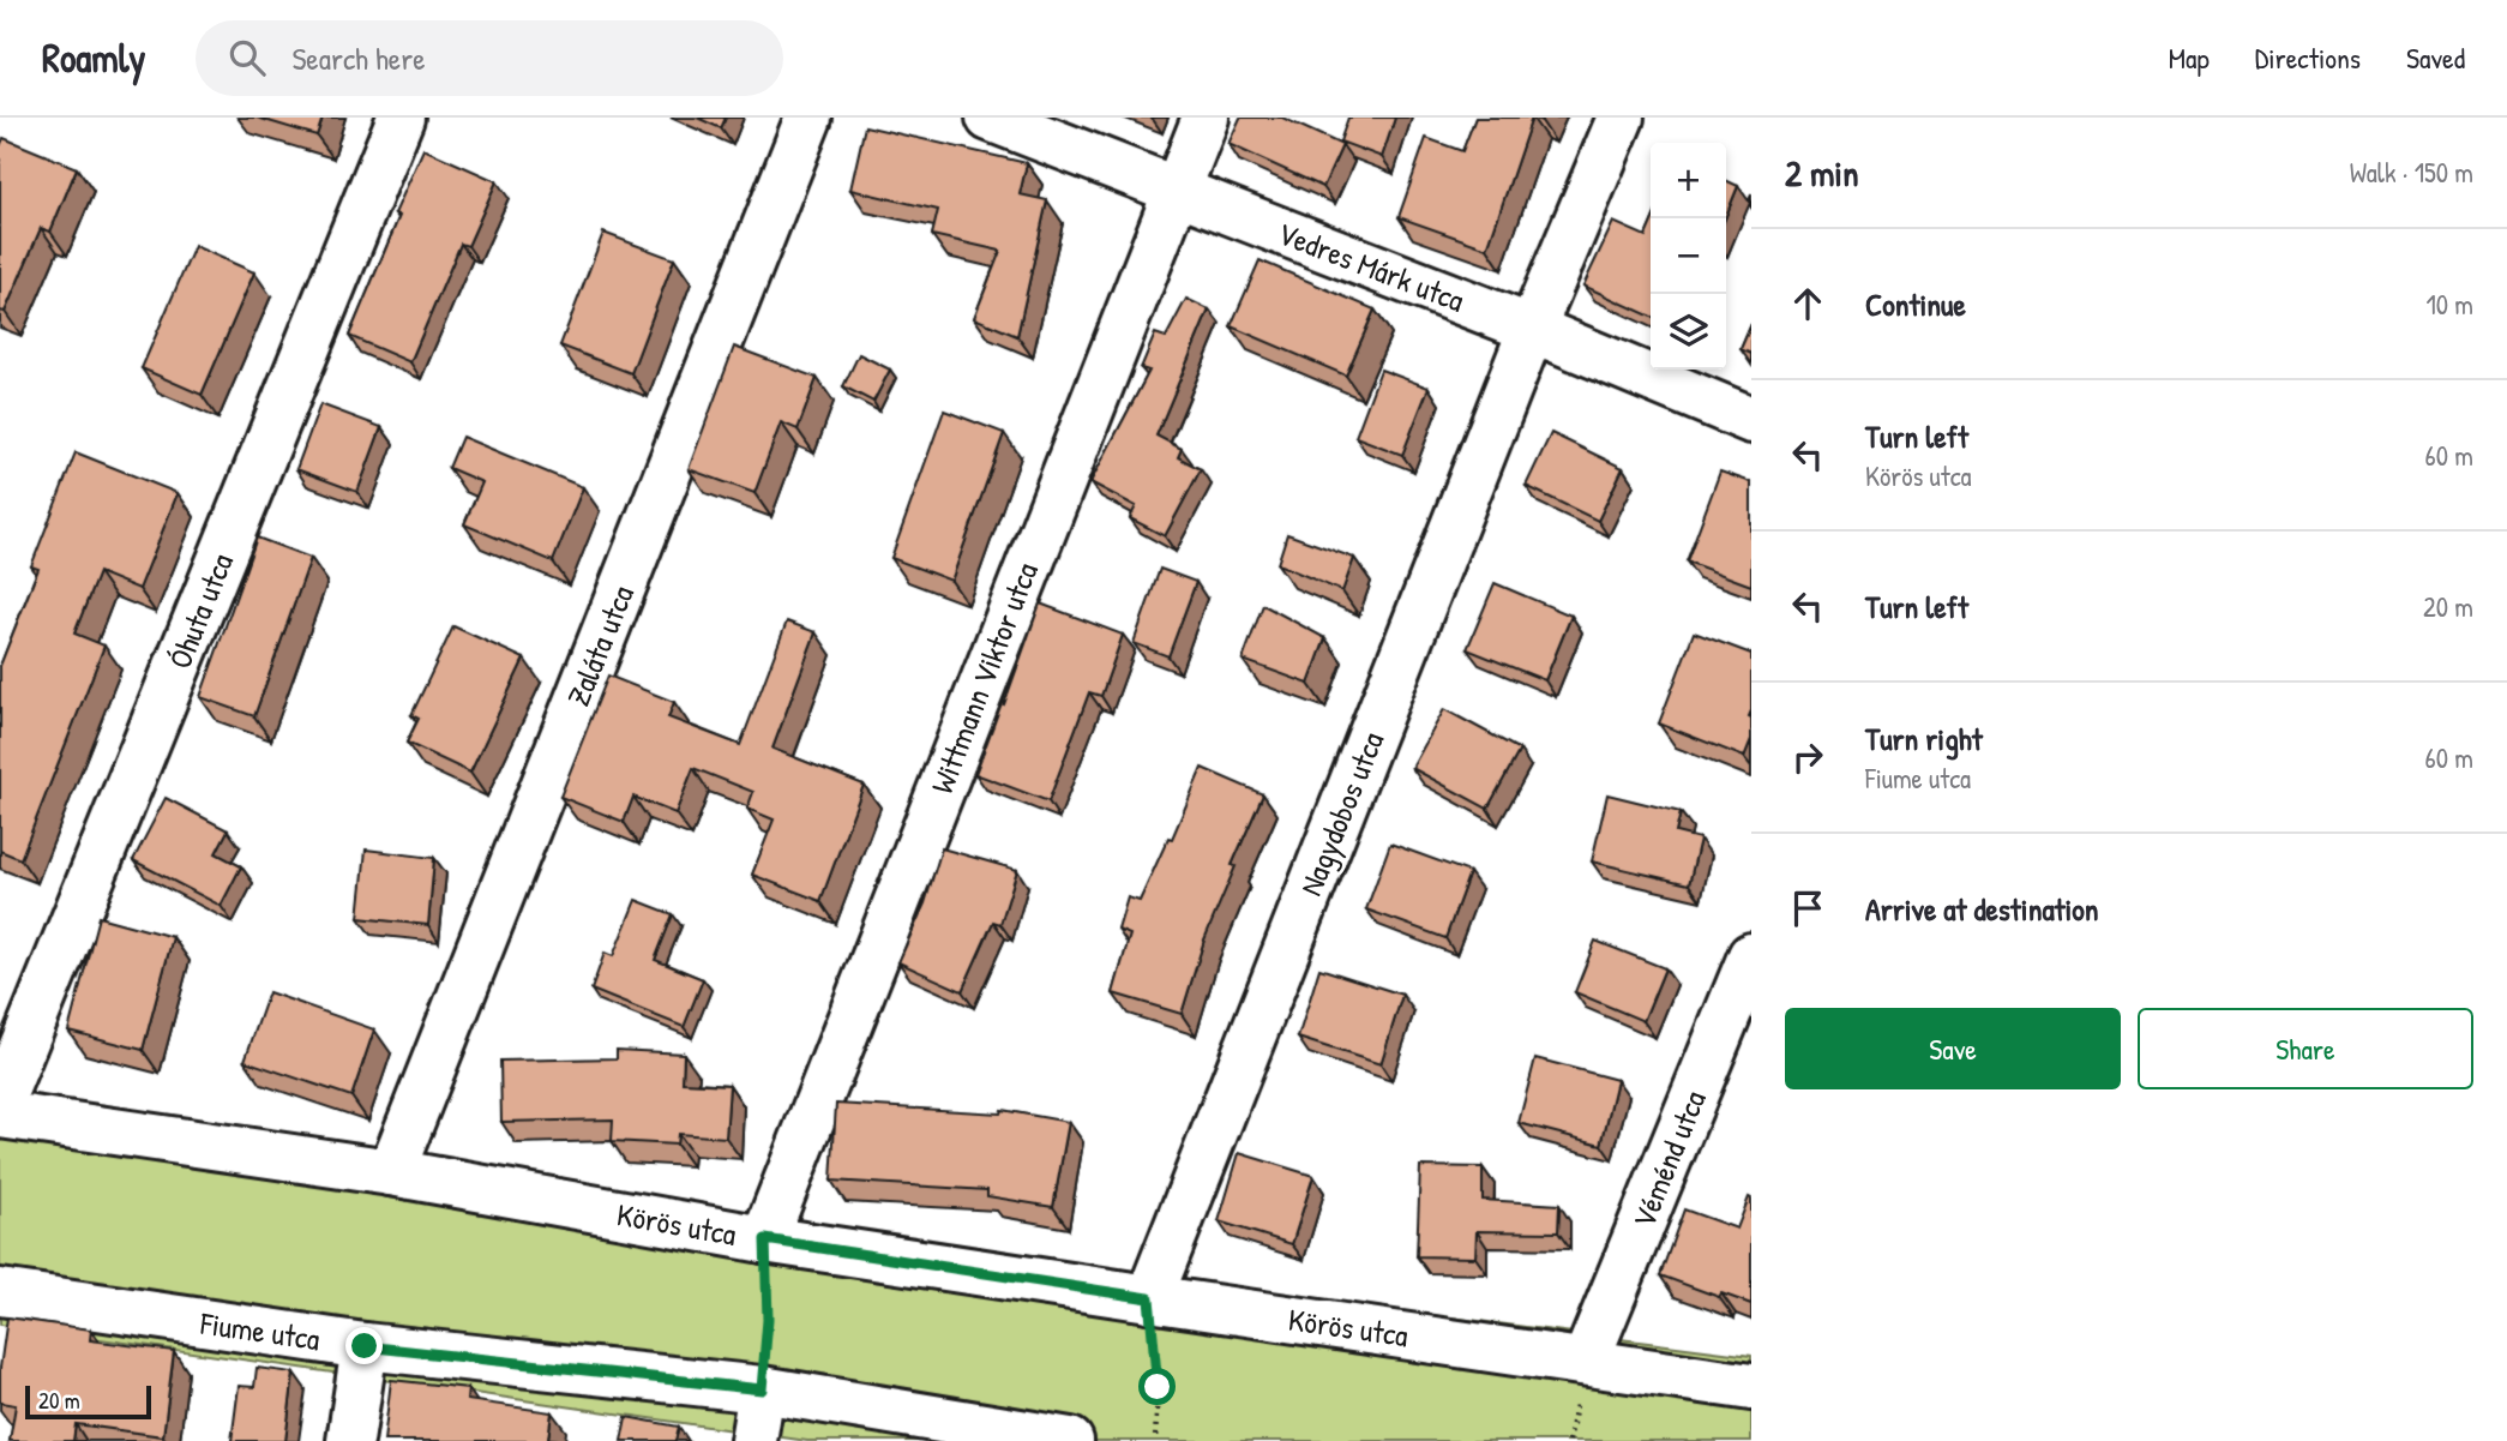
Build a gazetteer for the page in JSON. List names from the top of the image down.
{
  "streets": {
    "street": [
      "Vedres Márk utca",
      "Óhuta utca",
      "Zaláta utca",
      "Wittmann Viktor utca",
      "Nagydobos utca",
      "Véménd utca",
      "Körös utca",
      "Fiume utca"
    ]
  },
  "crossings": [
    ["Vedres Márk utca", "Wittmann Viktor utca"],
    ["Vedres Márk utca", "Nagydobos utca"],
    ["Zaláta utca", "Körös utca"],
    ["Wittmann Viktor utca", "Körös utca"],
    ["Nagydobos utca", "Körös utca"],
    ["Véménd utca", "Körös utca"]
  ],
  "scale_bar": "20 m",
  "page": {
    "header": "Roamly",
    "search": "Search here",
    "nav": ["Map", "Directions", "Saved"],
    "heading": ["2 min", "Walk · 150 m"],
    "map_buttons": ["+", "−"],
    "list": [
      ["Continue", "10 m"],
      ["Turn left", "Körös utca", "60 m"],
      ["Turn left", "20 m"],
      ["Turn right", "Fiume utca", "60 m"],
      "Arrive at destination"
    ],
    "buttons": ["Save", "Share"],
    "scale": "20 m"
  }
}
